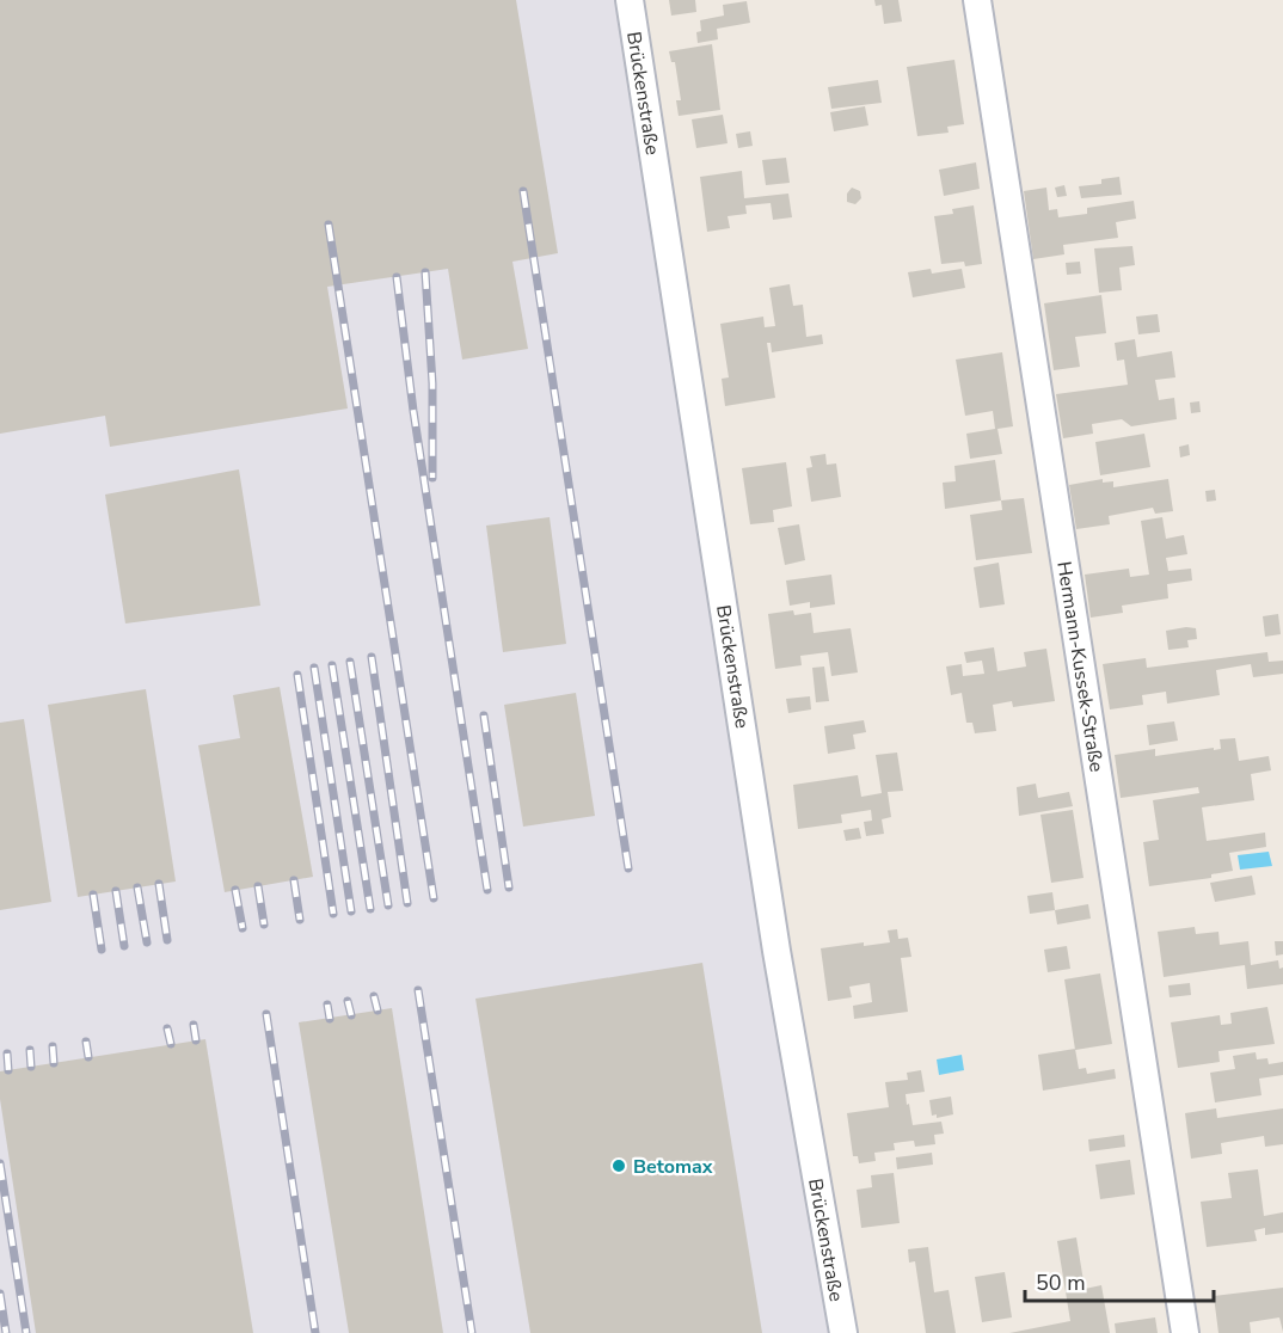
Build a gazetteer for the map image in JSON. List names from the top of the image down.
{
  "streets": {
    "street": ["Brückenstraße", "Hermann-Kussek-Straße"]
  },
  "places": ["Betomax"],
  "scale_bar": "50 m"
}
